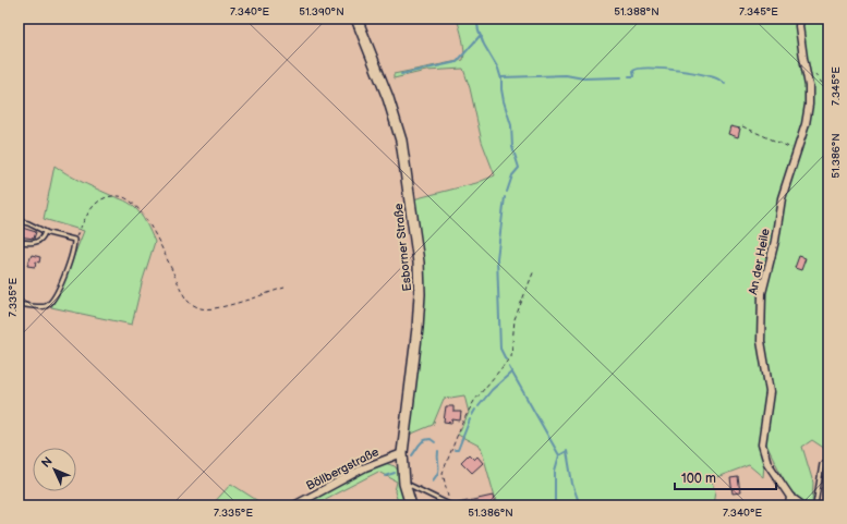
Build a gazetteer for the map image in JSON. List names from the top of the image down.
{
  "streets": {
    "main road": ["Esborner Straße"],
    "street": ["An der Heile", "Böllbergstraße"]
  },
  "crossings": [
    ["Esborner Straße", "Böllbergstraße"]
  ],
  "scale_bar": "100 m",
  "north": "top left",
  "coordinates": [
    "7.340°E",
    "51.390°N",
    "51.388°N",
    "7.345°E",
    "51.386°N",
    "7.335°E"
  ]
}
